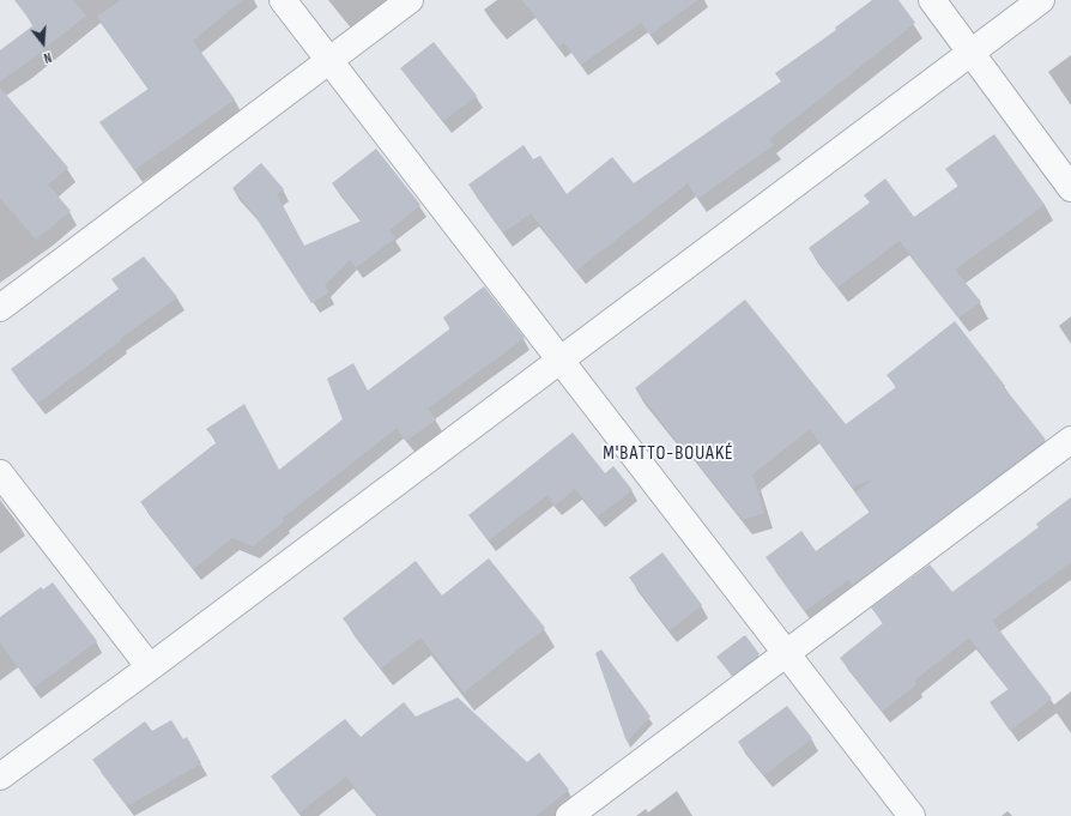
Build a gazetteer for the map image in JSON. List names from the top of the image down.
{
  "districts": ["M'BATTO-BOUAKÉ"],
  "north": "bottom"
}
